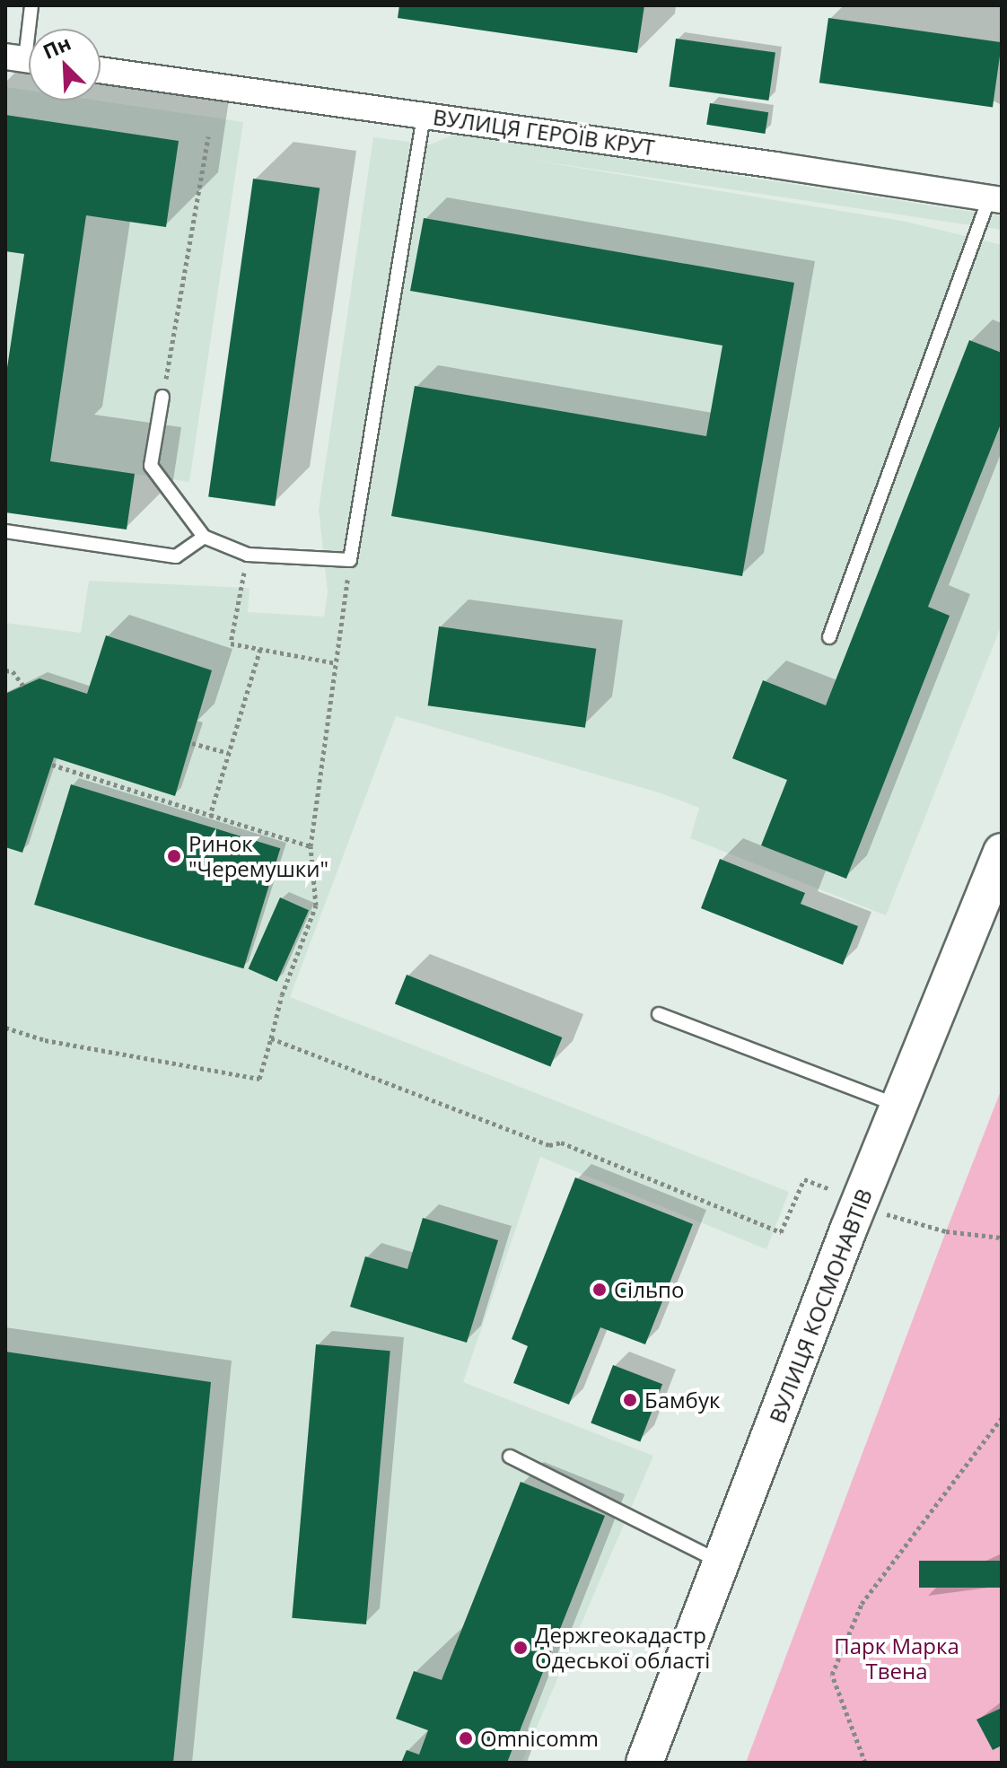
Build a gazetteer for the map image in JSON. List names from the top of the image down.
{
  "streets": {
    "main road": ["ВУЛИЦЯ КОСМОНАВТІВ"],
    "street": ["ВУЛИЦЯ ГЕРОЇВ КРУТ"]
  },
  "parks": ["Парк Марка Твена"],
  "places": [
    "Ринок \"Черемушки\"",
    "Сільпо",
    "Бамбук",
    "Держгеокадастр Одеської області",
    "Omnicomm"
  ],
  "north": "top left"
}
